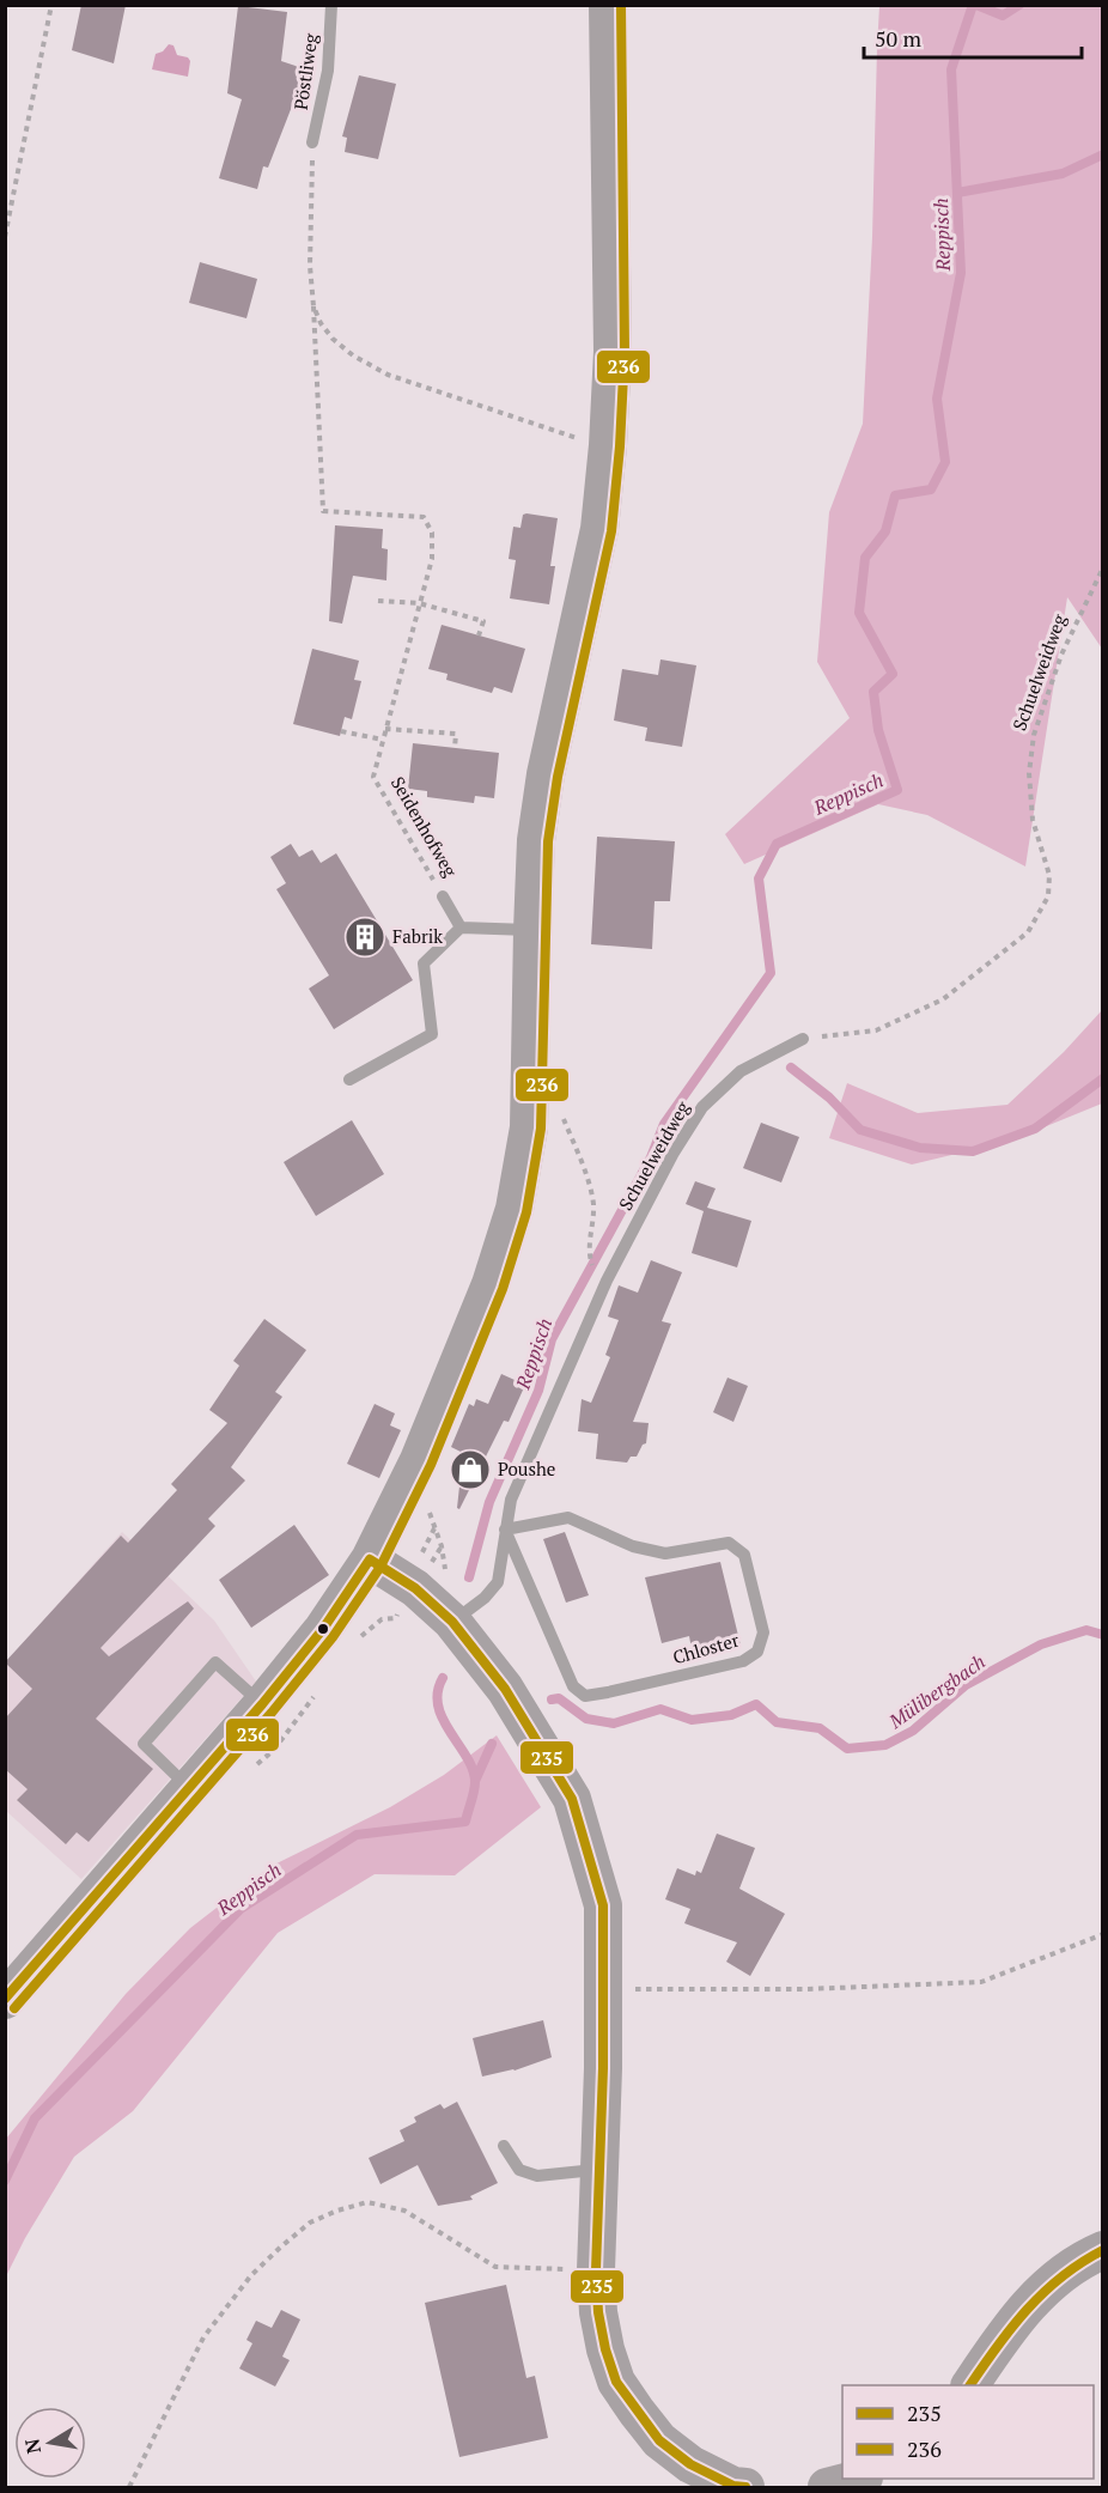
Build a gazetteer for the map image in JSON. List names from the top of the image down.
{
  "streets": {
    "lane": [
      "Pöstliweg",
      "Schuelweidweg",
      "Seidenhofweg",
      "Chloster"
    ]
  },
  "crossings": [
    ["Schuelweidweg", "Chloster"]
  ],
  "water": ["Reppisch", "Mülibergbach"],
  "places": {
    "building": ["Fabrik"],
    "shop": ["Poushe"]
  },
  "lines": ["transit line 236", "transit line 235"],
  "legend": ["235", "236"],
  "scale_bar": "50 m",
  "north": "left"
}
